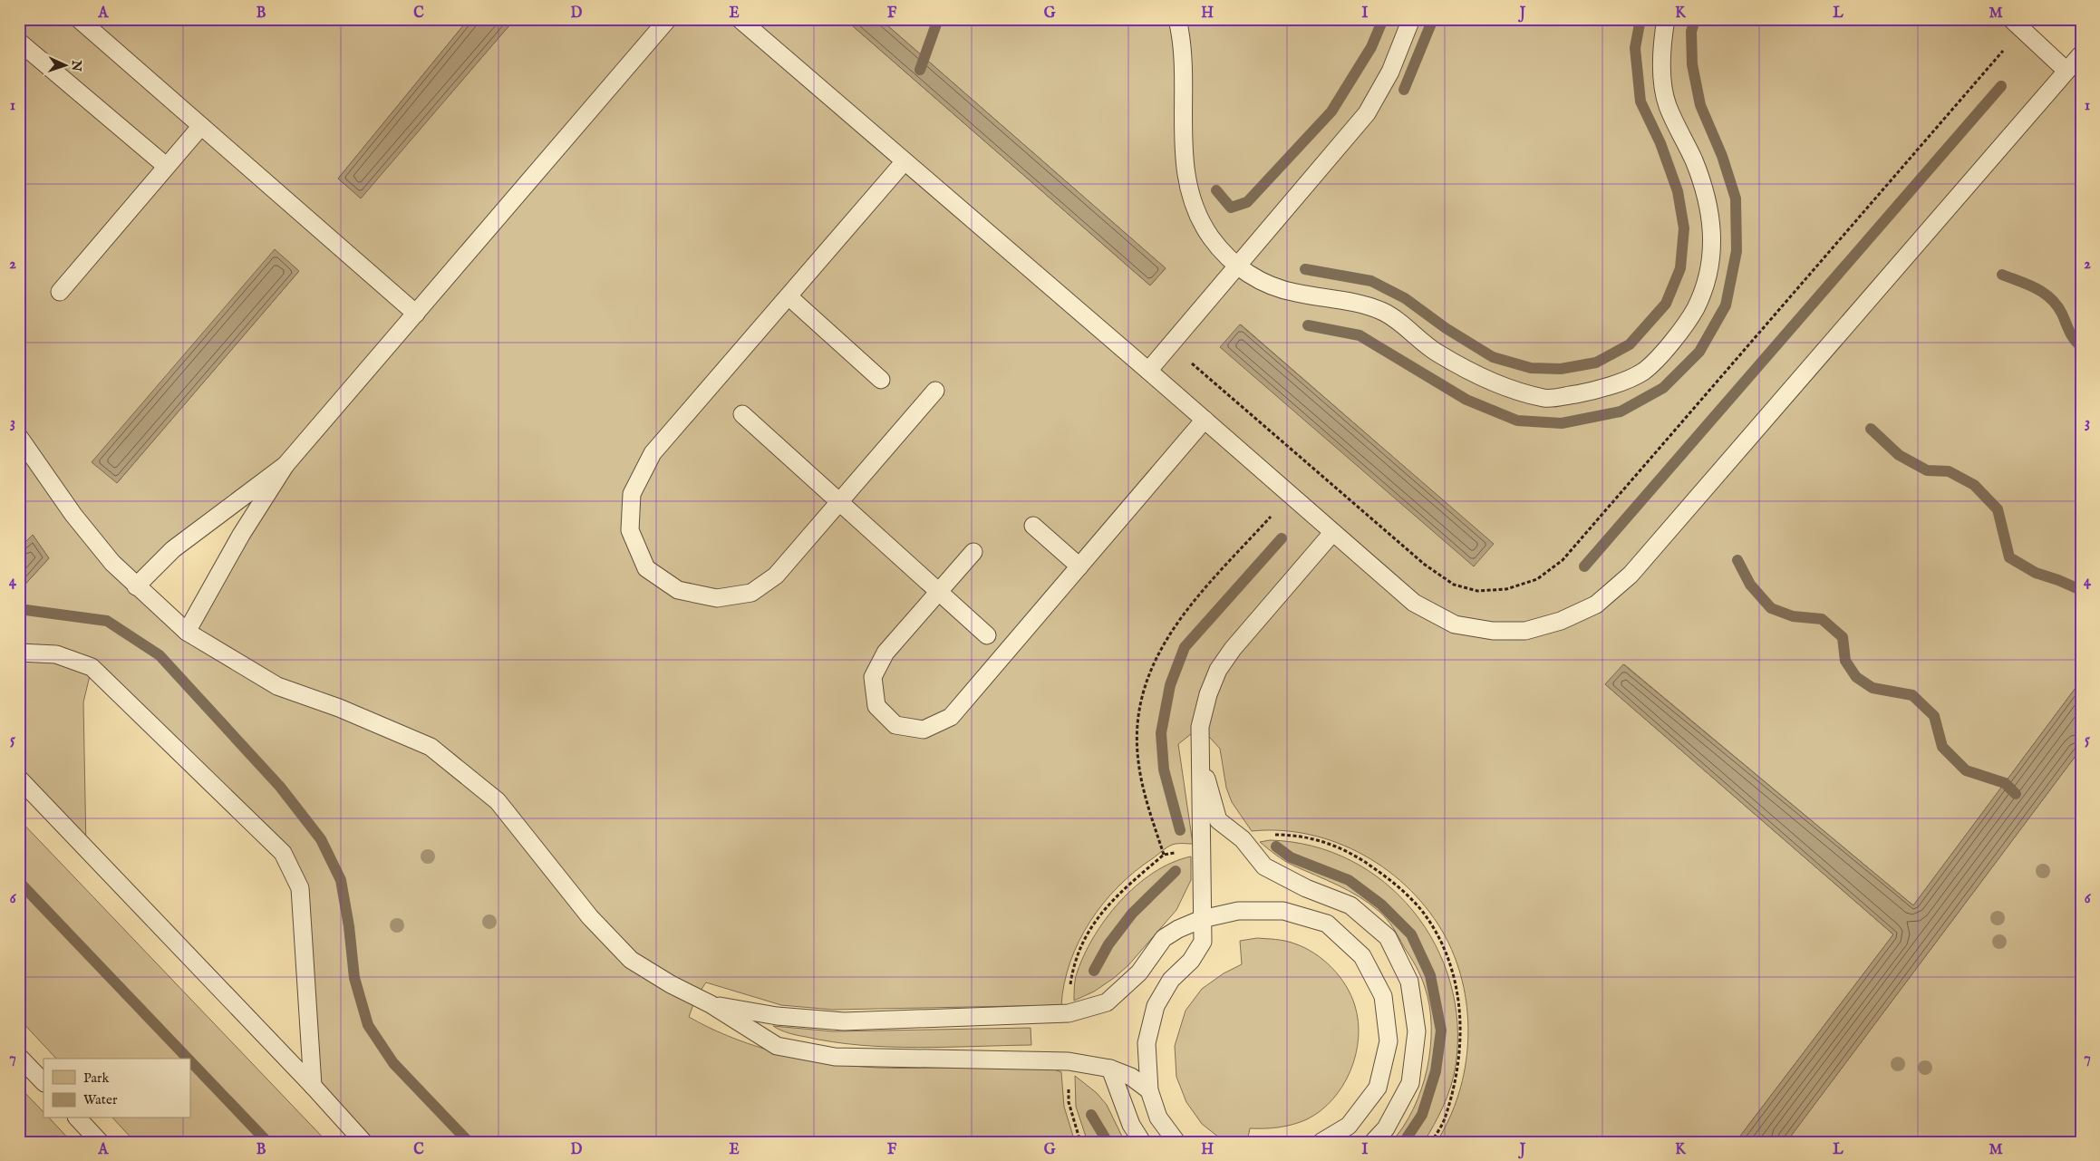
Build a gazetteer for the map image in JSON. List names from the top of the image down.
{
  "legend": ["Park", "Water"],
  "north": "right",
  "grid": {
    "columns": [
      "A",
      "B",
      "C",
      "D",
      "E",
      "F",
      "G",
      "H",
      "I",
      "J",
      "K",
      "L",
      "M"
    ],
    "rows": [
      "1",
      "2",
      "3",
      "4",
      "5",
      "6",
      "7"
    ]
  }
}
